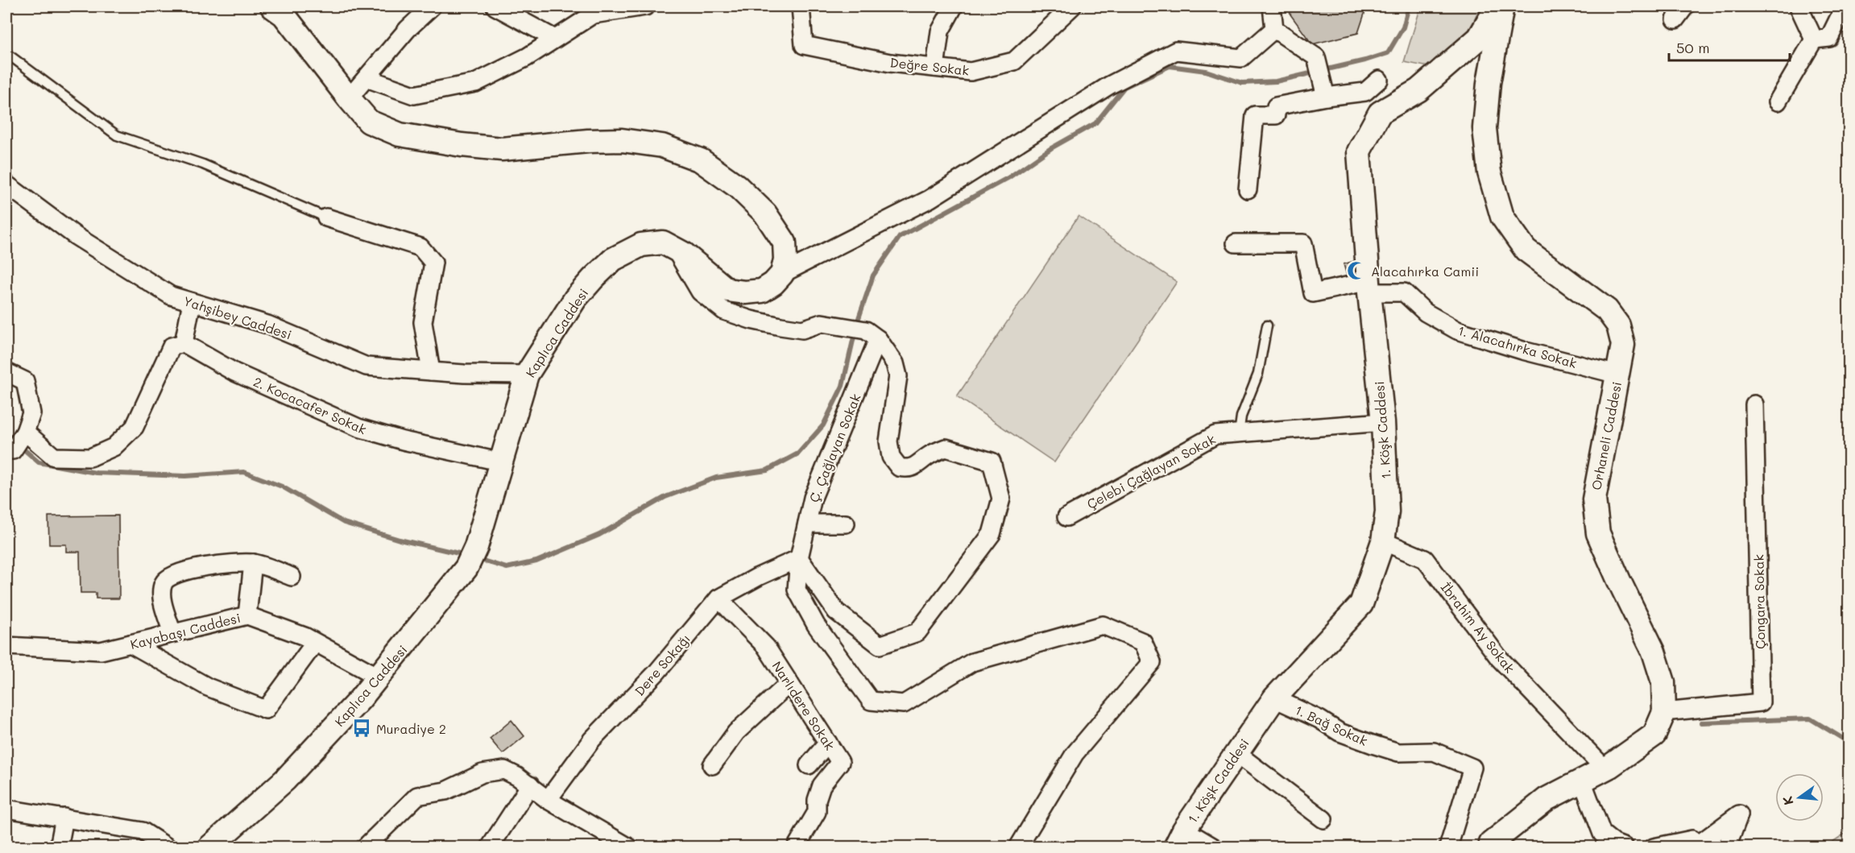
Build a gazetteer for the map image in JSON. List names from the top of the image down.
{
  "streets": {
    "main road": ["Kaplıca Caddesi", "1. Köşk Caddesi", "Orhaneli Caddesi"],
    "street": [
      "Değre Sokak",
      "Yahşibey Caddesi",
      "1. Alacahırka Sokak",
      "2. Kocacafer Sokak",
      "Ç. Çağlayan Sokak",
      "Çelebi Çağlayan Sokak",
      "Çongara Sokak",
      "İbrahim Ay Sokak",
      "Kayabaşı Caddesi",
      "Dere Sokağı",
      "Narlıdere Sokak",
      "1. Bağ Sokak"
    ]
  },
  "crossings": [
    ["Yahşibey Caddesi", "Kaplıca Caddesi"],
    ["Kaplıca Caddesi", "2. Kocacafer Sokak"],
    ["Kaplıca Caddesi", "Kayabaşı Caddesi"],
    ["1. Alacahırka Sokak", "1. Köşk Caddesi"],
    ["1. Alacahırka Sokak", "Orhaneli Caddesi"],
    ["1. Köşk Caddesi", "Çelebi Çağlayan Sokak"],
    ["1. Köşk Caddesi", "İbrahim Ay Sokak"],
    ["1. Köşk Caddesi", "1. Bağ Sokak"],
    ["Orhaneli Caddesi", "Çongara Sokak"],
    ["Orhaneli Caddesi", "İbrahim Ay Sokak"],
    ["Ç. Çağlayan Sokak", "Dere Sokağı"],
    ["Dere Sokağı", "Narlıdere Sokak"]
  ],
  "places": {
    "mosque": ["Alacahırka Camii"],
    "bus stop": ["Muradiye 2"]
  },
  "scale_bar": "50 m",
  "north": "left"
}
